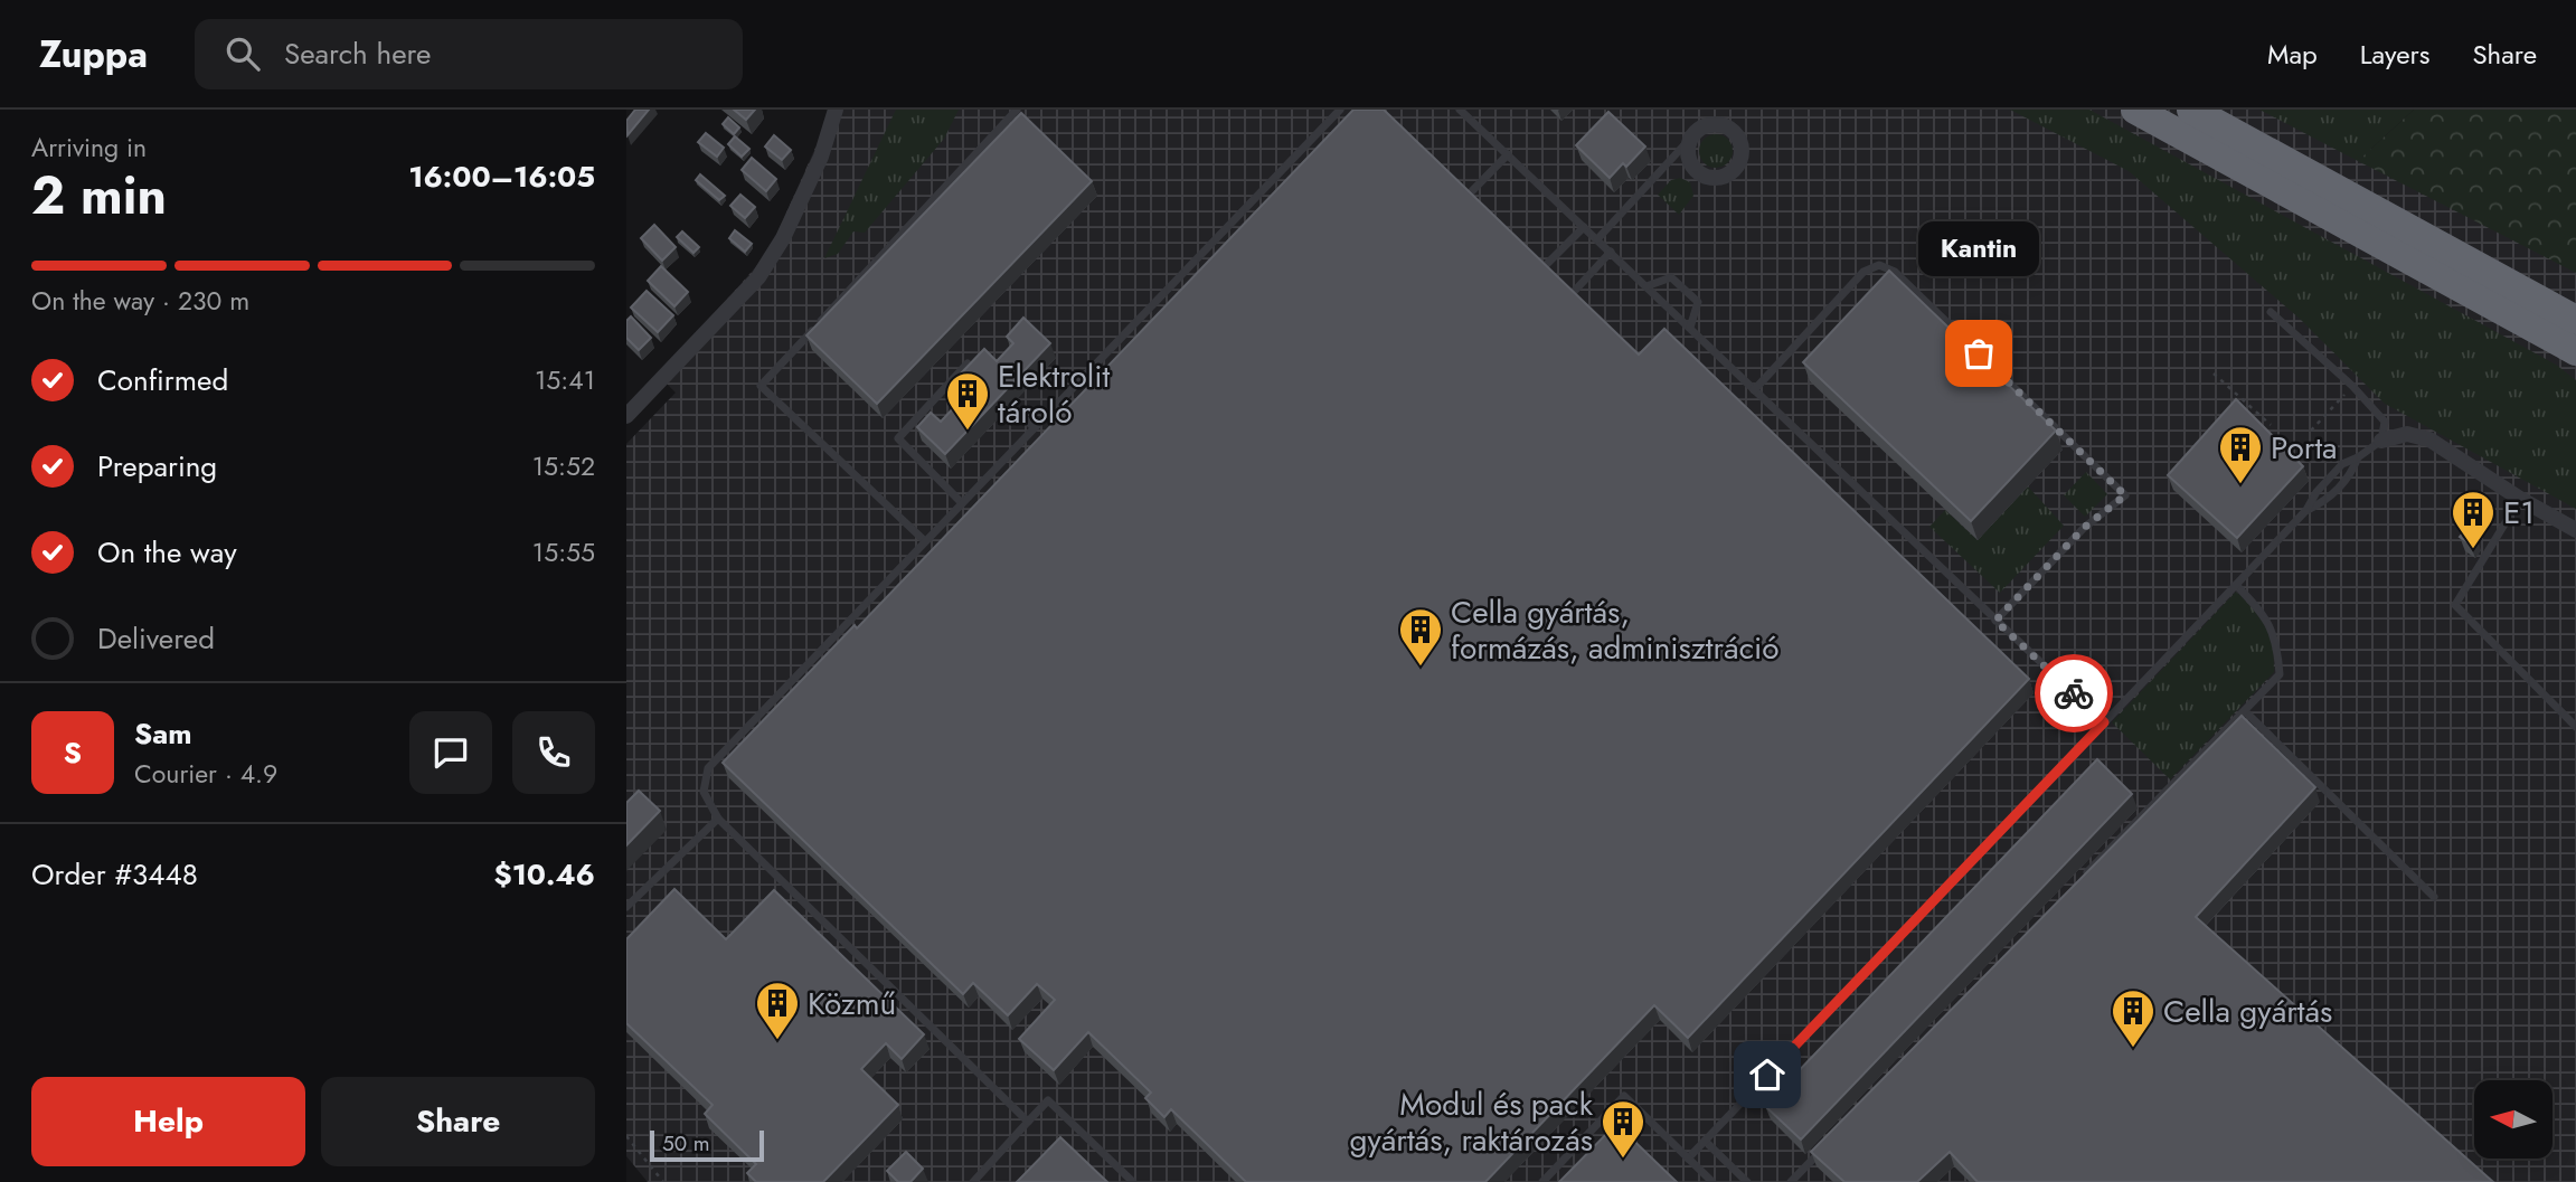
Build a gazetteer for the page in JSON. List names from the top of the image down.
{
  "places": {
    "other": ["Kantin"],
    "building": [
      "Elektrolit tároló",
      "Porta",
      "E1",
      "Cella gyártás, formázás, adminisztráció",
      "Közmű",
      "Cella gyártás",
      "Modul és pack gyártás, raktározás"
    ]
  },
  "scale_bar": "50 m",
  "north": "left",
  "page": {
    "header": "Zuppa",
    "search": "Search here",
    "nav": ["Map", "Layers", "Share"],
    "heading": ["2 min", "Arriving in", "16:00–16:05"],
    "panel": [
      "Sam",
      "Courier · 4.9",
      "Order #3448",
      "$10.46"
    ],
    "bubble": "Kantin",
    "bar": "On the way · 230 m",
    "list": [
      ["Confirmed", "15:41"],
      ["Preparing", "15:52"],
      ["On the way", "15:55"],
      "Delivered"
    ],
    "round": "S",
    "buttons": ["Help", "Share"],
    "scale": "50 m"
  }
}
